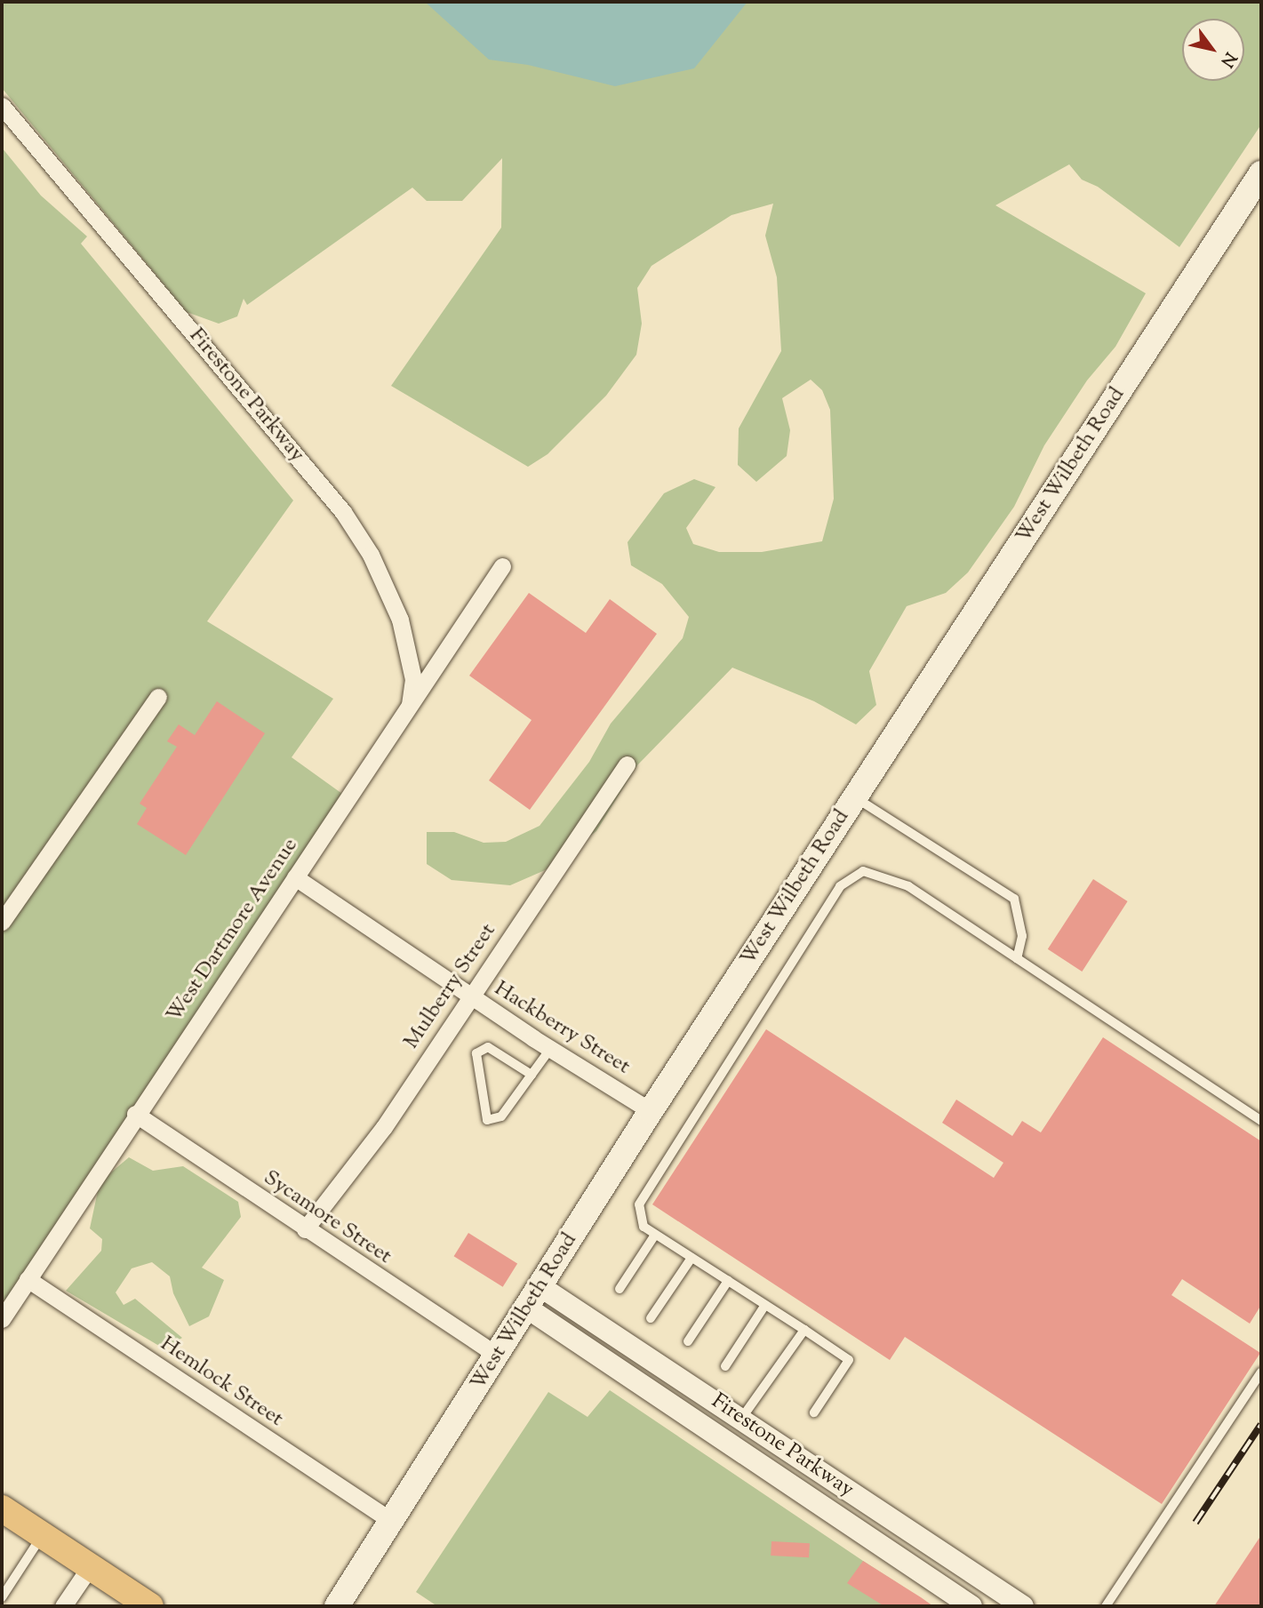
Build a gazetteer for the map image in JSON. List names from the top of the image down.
{
  "streets": {
    "main road": ["West Wilbeth Road"],
    "street": [
      "Firestone Parkway",
      "West Dartmore Avenue",
      "Mulberry Street",
      "Hackberry Street",
      "Sycamore Street",
      "Hemlock Street"
    ]
  },
  "crossings": [
    ["Firestone Parkway", "West Wilbeth Road"],
    ["Firestone Parkway", "West Dartmore Avenue"],
    ["West Wilbeth Road", "Hackberry Street"],
    ["West Wilbeth Road", "Sycamore Street"],
    ["West Wilbeth Road", "Hemlock Street"],
    ["West Dartmore Avenue", "Hackberry Street"],
    ["West Dartmore Avenue", "Sycamore Street"],
    ["West Dartmore Avenue", "Hemlock Street"],
    ["Mulberry Street", "Hackberry Street"],
    ["Mulberry Street", "Sycamore Street"]
  ],
  "north": "bottom right"
}
